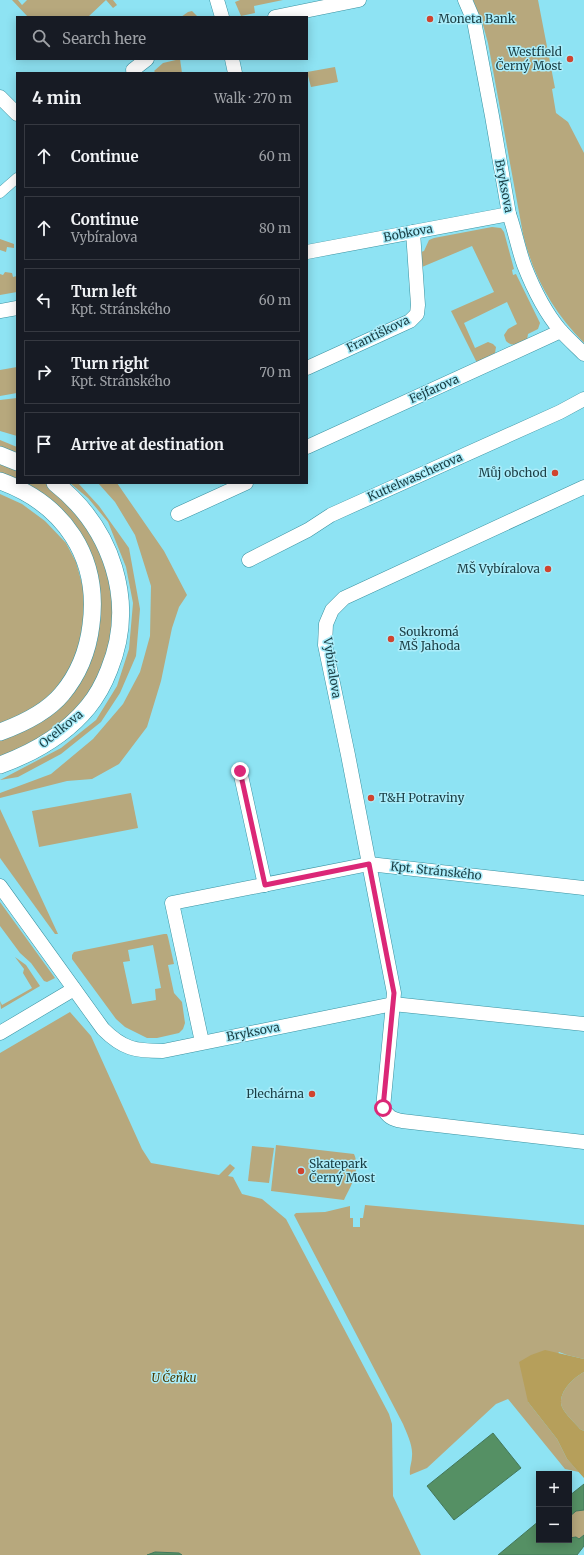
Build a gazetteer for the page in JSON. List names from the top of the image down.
{
  "streets": {
    "street": [
      "Bryksova",
      "Bobkova",
      "Františkova",
      "Fejfarova",
      "Kuttelwascherova",
      "Vybíralova",
      "Ocelkova",
      "Kpt. Stránského"
    ]
  },
  "crossings": [
    ["Bryksova", "Bobkova"],
    ["Bryksova", "Fejfarova"],
    ["Bryksova", "Vybíralova"],
    ["Bryksova", "Kpt. Stránského"],
    ["Bobkova", "Františkova"],
    ["Vybíralova", "Kpt. Stránského"]
  ],
  "parks": ["U Čeňku"],
  "places": [
    "Moneta Bank",
    "Westfield Černý Most",
    "Můj obchod",
    "MŠ Vybíralova",
    "Soukromá MŠ Jahoda",
    "T&H Potraviny",
    "Plechárna",
    "Skatepark Černý Most"
  ],
  "page": {
    "search": "Search here",
    "heading": ["4 min", "Walk · 270 m"],
    "list": [
      ["Continue", "60 m"],
      ["Continue", "Vybíralova", "80 m"],
      ["Turn left", "Kpt. Stránského", "60 m"],
      ["Turn right", "Kpt. Stránského", "70 m"],
      "Arrive at destination"
    ],
    "map_buttons": ["+", "−"]
  }
}
